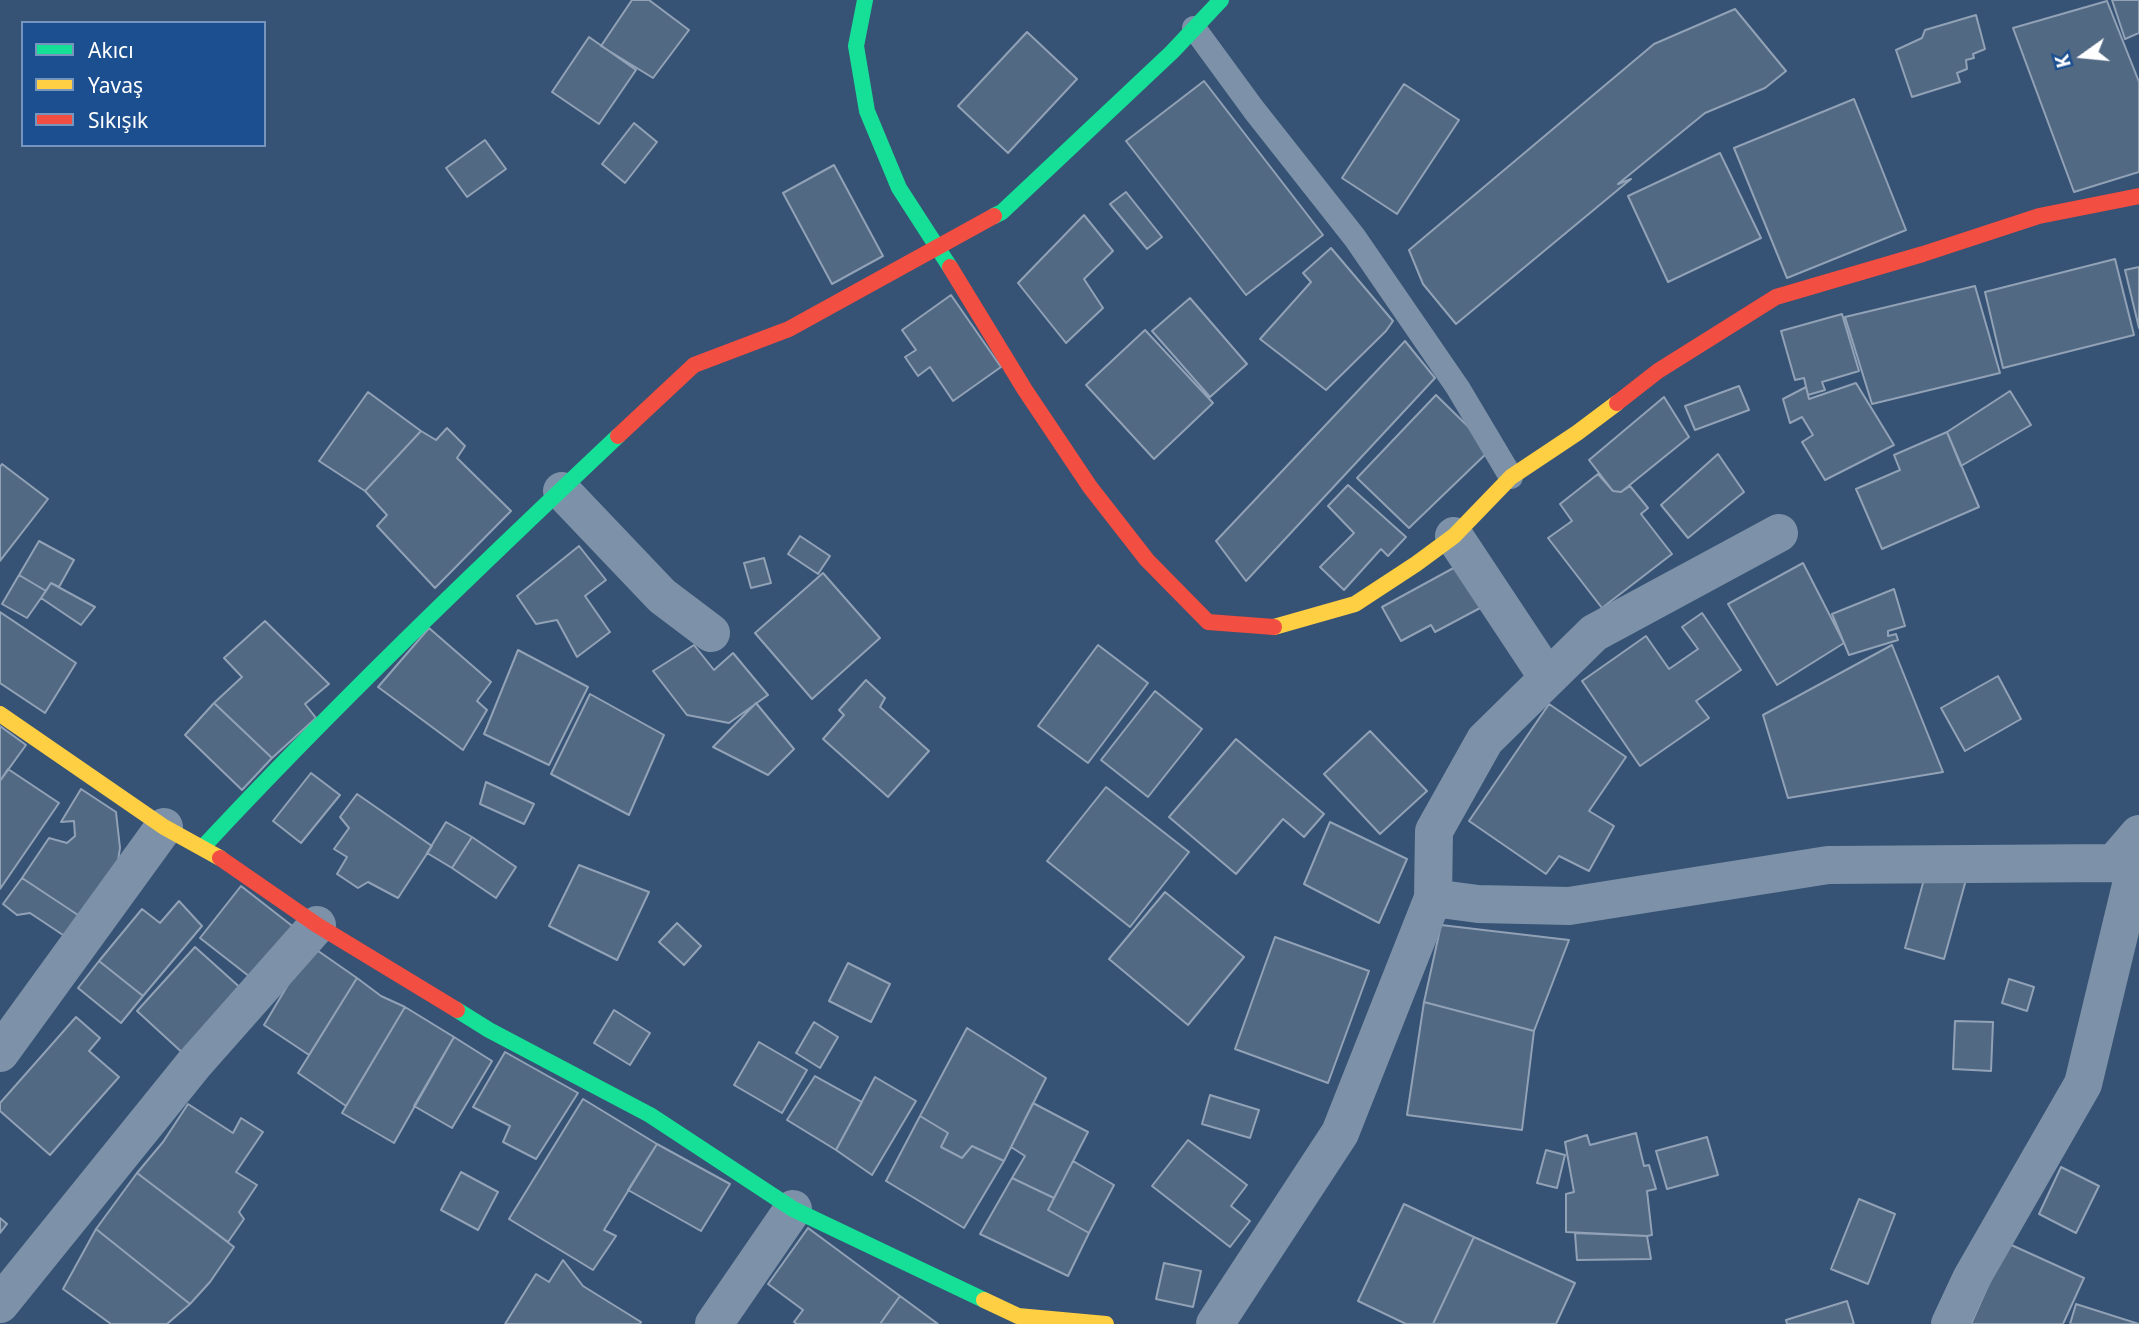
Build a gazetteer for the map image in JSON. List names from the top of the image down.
{
  "legend": ["Akıcı", "Yavaş", "Sıkışık"],
  "north": "left"
}
